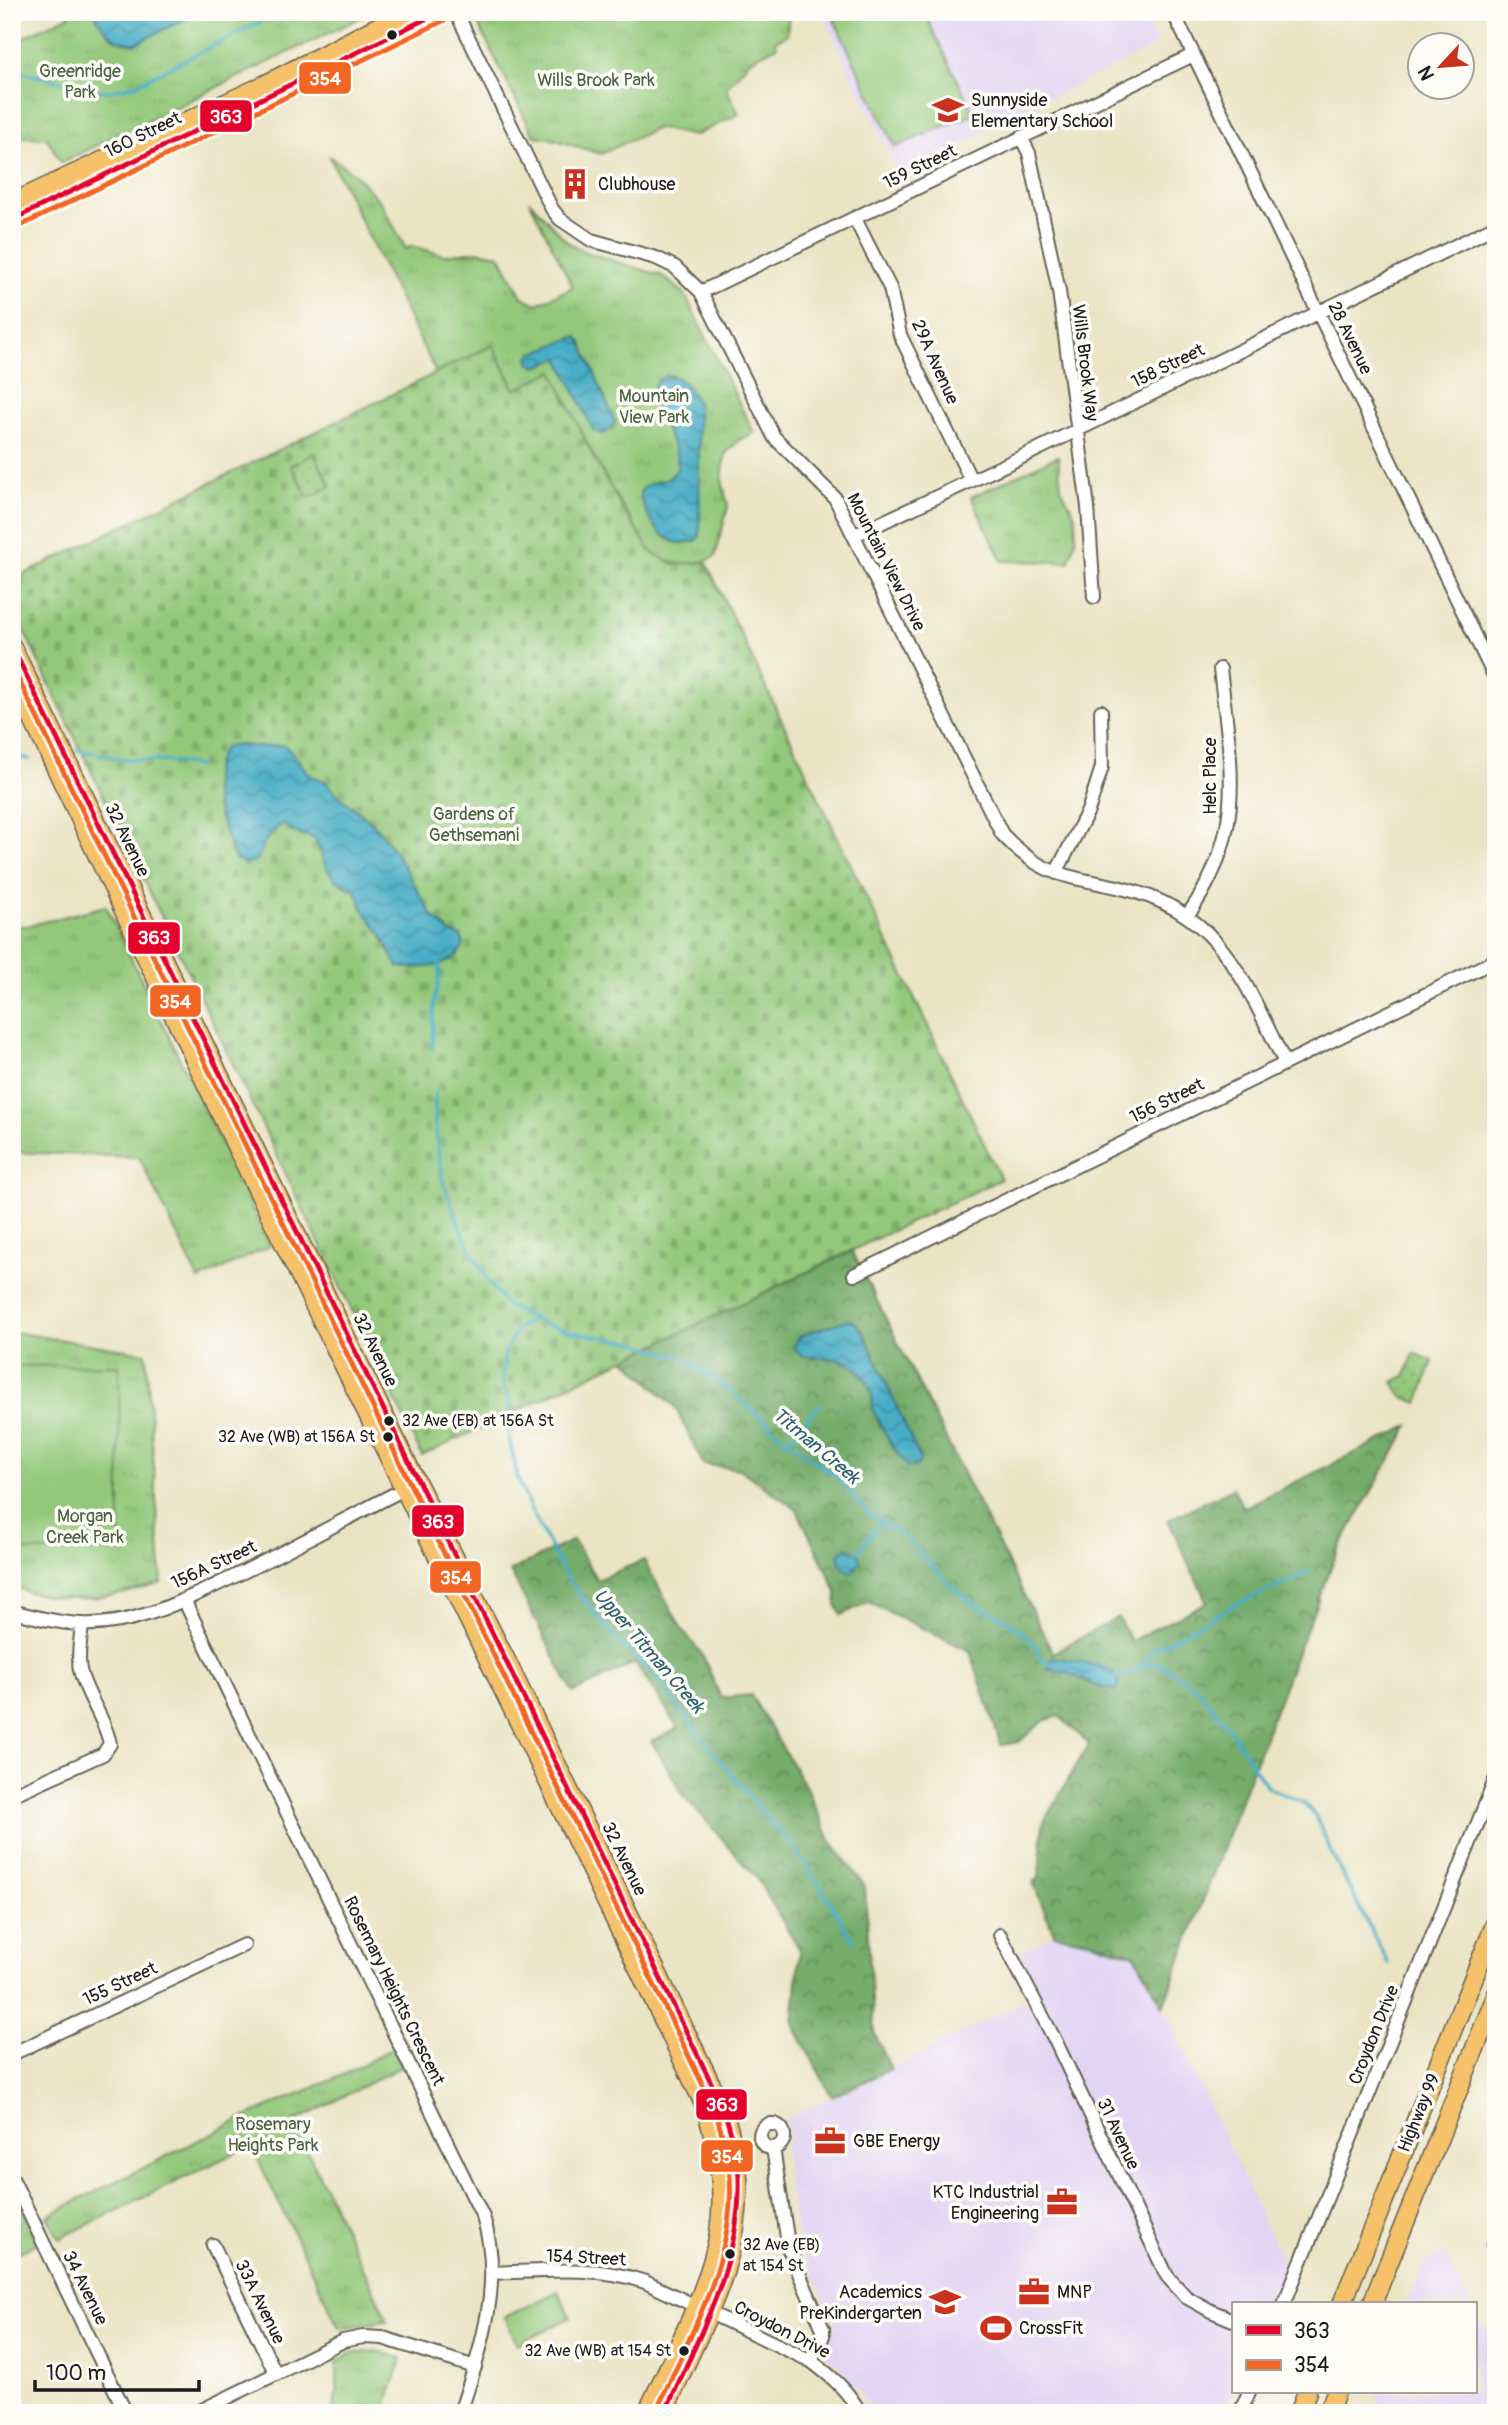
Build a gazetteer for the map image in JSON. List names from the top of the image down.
{
  "streets": {
    "highway": ["Highway 99"],
    "main road": ["160 Street", "32 Avenue"],
    "street": [
      "159 Street",
      "28 Avenue",
      "29A Avenue",
      "Wills Brook Way",
      "158 Street",
      "Mountain View Drive",
      "Helc Place",
      "156 Street",
      "156A Street",
      "155 Street",
      "Rosemary Heights Crescent",
      "Croydon Drive",
      "31 Avenue",
      "154 Street",
      "34 Avenue",
      "33A Avenue"
    ]
  },
  "crossings": [
    ["159 Street", "28 Avenue"],
    ["159 Street", "29A Avenue"],
    ["159 Street", "Wills Brook Way"],
    ["159 Street", "Mountain View Drive"],
    ["28 Avenue", "158 Street"],
    ["29A Avenue", "158 Street"],
    ["Wills Brook Way", "158 Street"],
    ["158 Street", "Mountain View Drive"],
    ["Mountain View Drive", "Helc Place"],
    ["Mountain View Drive", "156 Street"],
    ["32 Avenue", "156A Street"],
    ["32 Avenue", "Croydon Drive"],
    ["32 Avenue", "154 Street"],
    ["156A Street", "Rosemary Heights Crescent"],
    ["Rosemary Heights Crescent", "154 Street"],
    ["Croydon Drive", "154 Street"]
  ],
  "water": ["Titman Creek", "Upper Titman Creek"],
  "parks": [
    "Greenridge Park",
    "Wills Brook Park",
    "Mountain View Park",
    "Gardens of Gethsemani",
    "Morgan Creek Park",
    "Rosemary Heights Park"
  ],
  "places": {
    "school or university": ["Sunnyside Elementary School", "Academics PreKindergarten"],
    "building": ["Clubhouse"],
    "other": [
      "32 Ave (EB) at 156A St",
      "32 Ave (WB) at 156A St",
      "32 Ave (EB) at 154 St",
      "32 Ave (WB) at 154 St"
    ],
    "office": ["GBE Energy", "KTC Industrial Engineering", "MNP"],
    "sports": ["CrossFit"]
  },
  "lines": ["transit line 363", "transit line 354"],
  "legend": ["363", "354"],
  "scale_bar": "100 m",
  "north": "bottom left"
}
